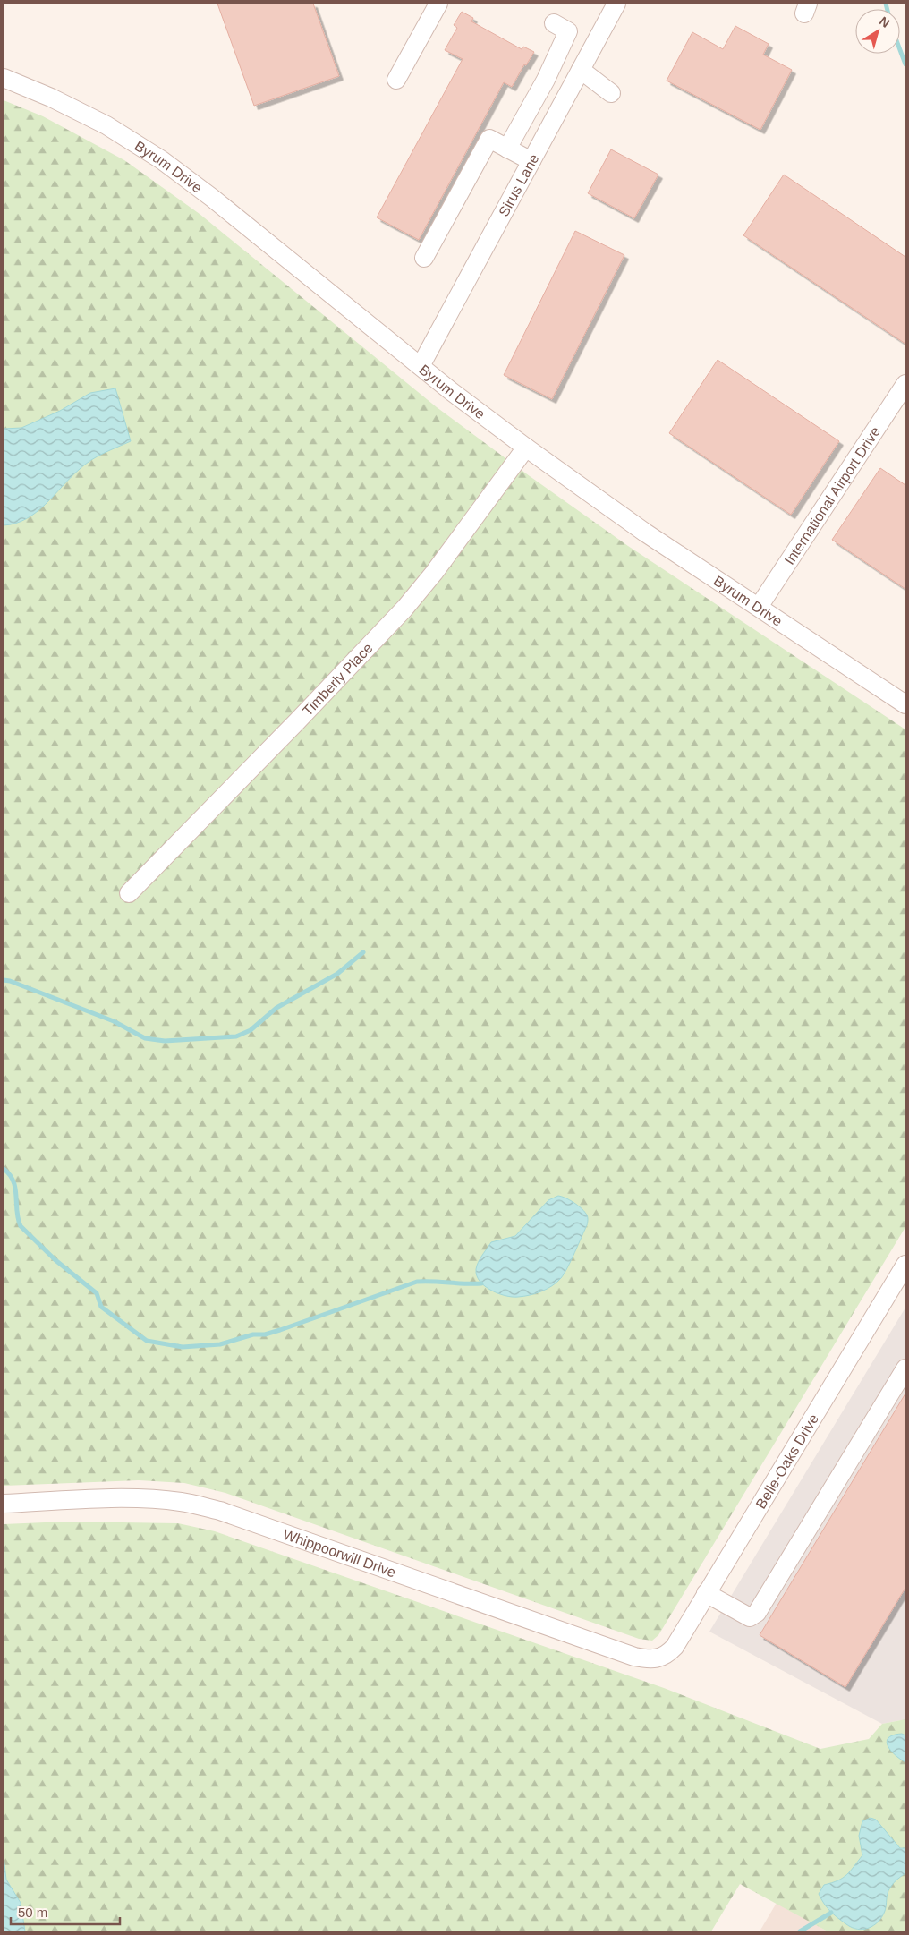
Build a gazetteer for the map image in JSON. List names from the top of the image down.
{
  "streets": {
    "street": [
      "Byrum Drive",
      "Sirus Lane",
      "International Airport Drive",
      "Timberly Place",
      "Belle-Oaks Drive",
      "Whippoorwill Drive"
    ]
  },
  "crossings": [
    ["Byrum Drive", "Sirus Lane"],
    ["Byrum Drive", "International Airport Drive"],
    ["Byrum Drive", "Timberly Place"],
    ["Belle-Oaks Drive", "Whippoorwill Drive"]
  ],
  "scale_bar": "50 m",
  "north": "top right"
}
